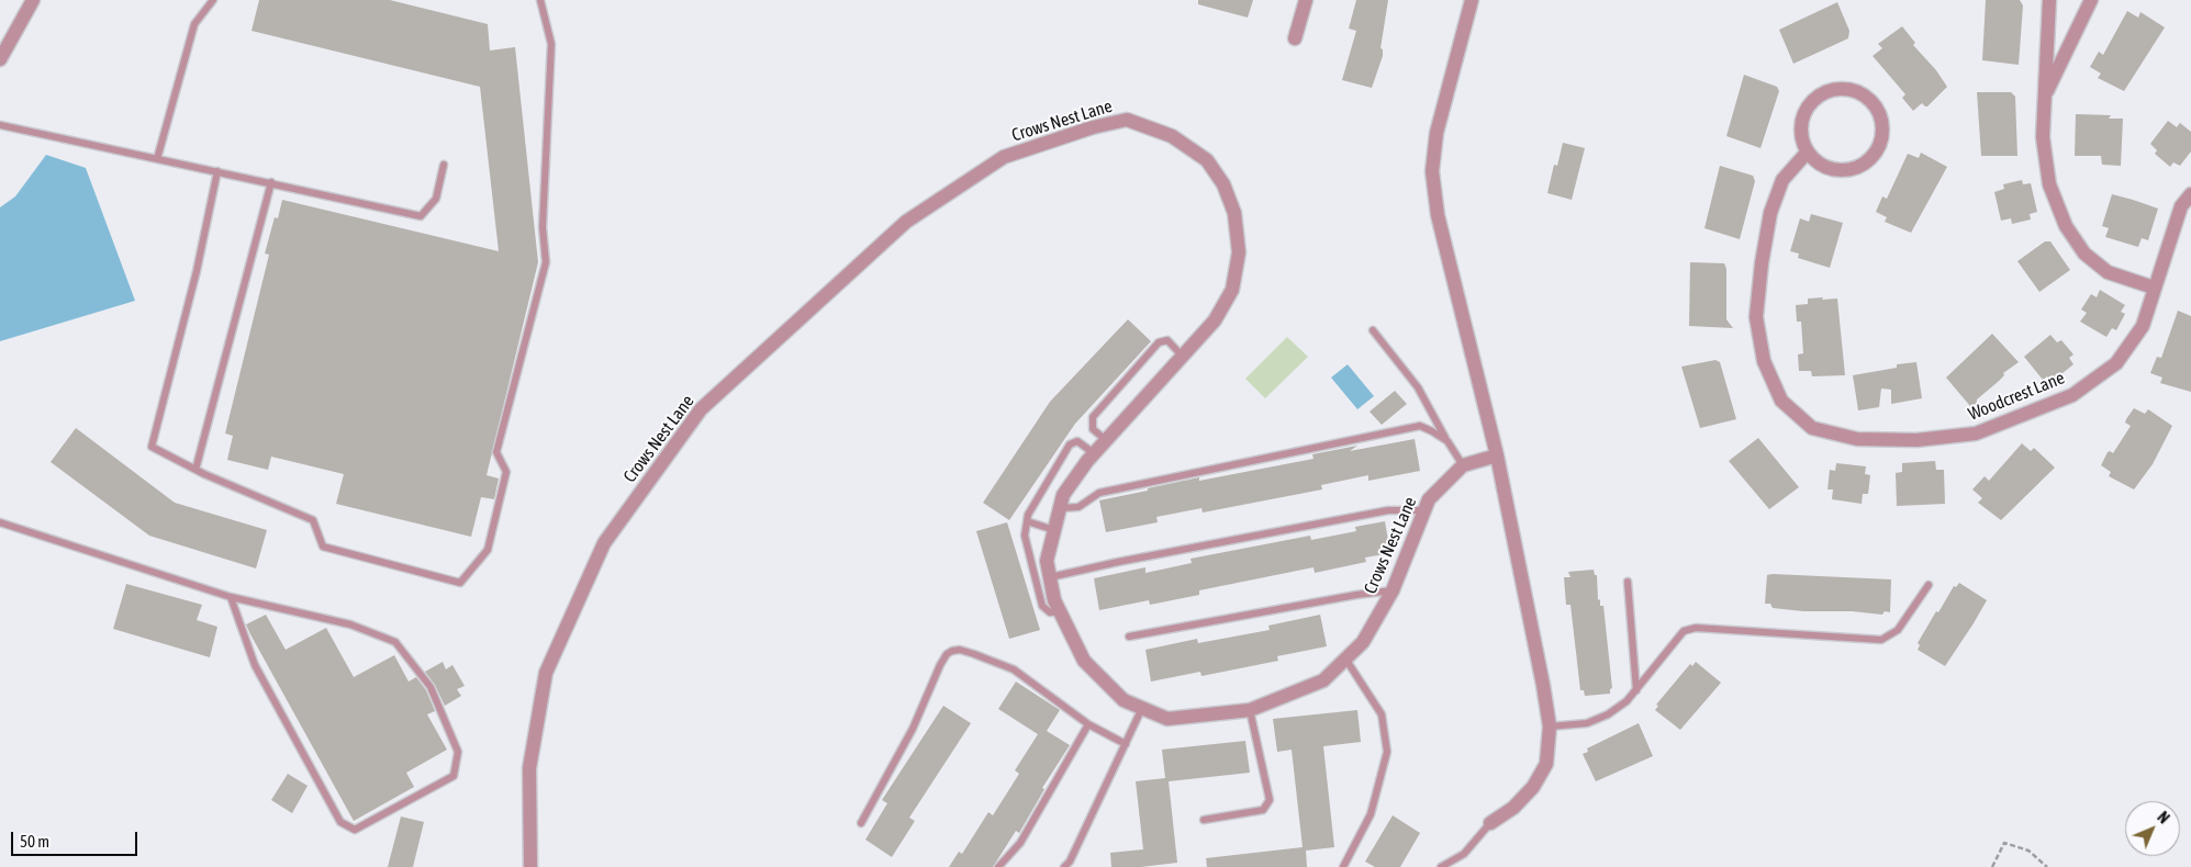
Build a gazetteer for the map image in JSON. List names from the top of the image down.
{
  "streets": {
    "street": ["Crows Nest Lane", "Woodcrest Lane"]
  },
  "scale_bar": "50 m",
  "north": "top right"
}
